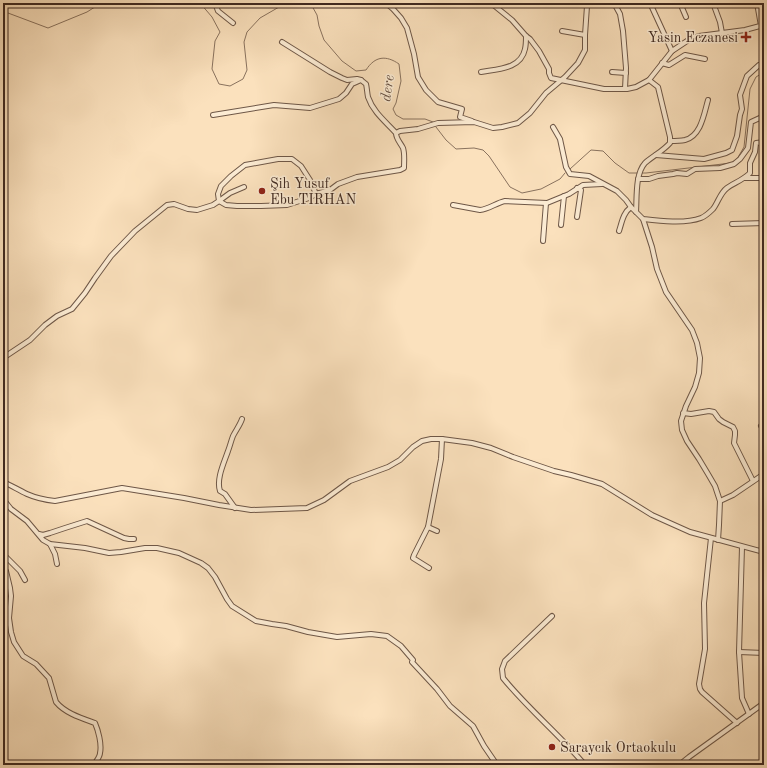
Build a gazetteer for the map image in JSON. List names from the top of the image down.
{
  "water": ["dere"],
  "places": {
    "health": ["Yasin Eczanesi"],
    "other": ["Şih Yusuf Ebu TIRHAN", "Saraycık Ortaokulu"]
  }
}
